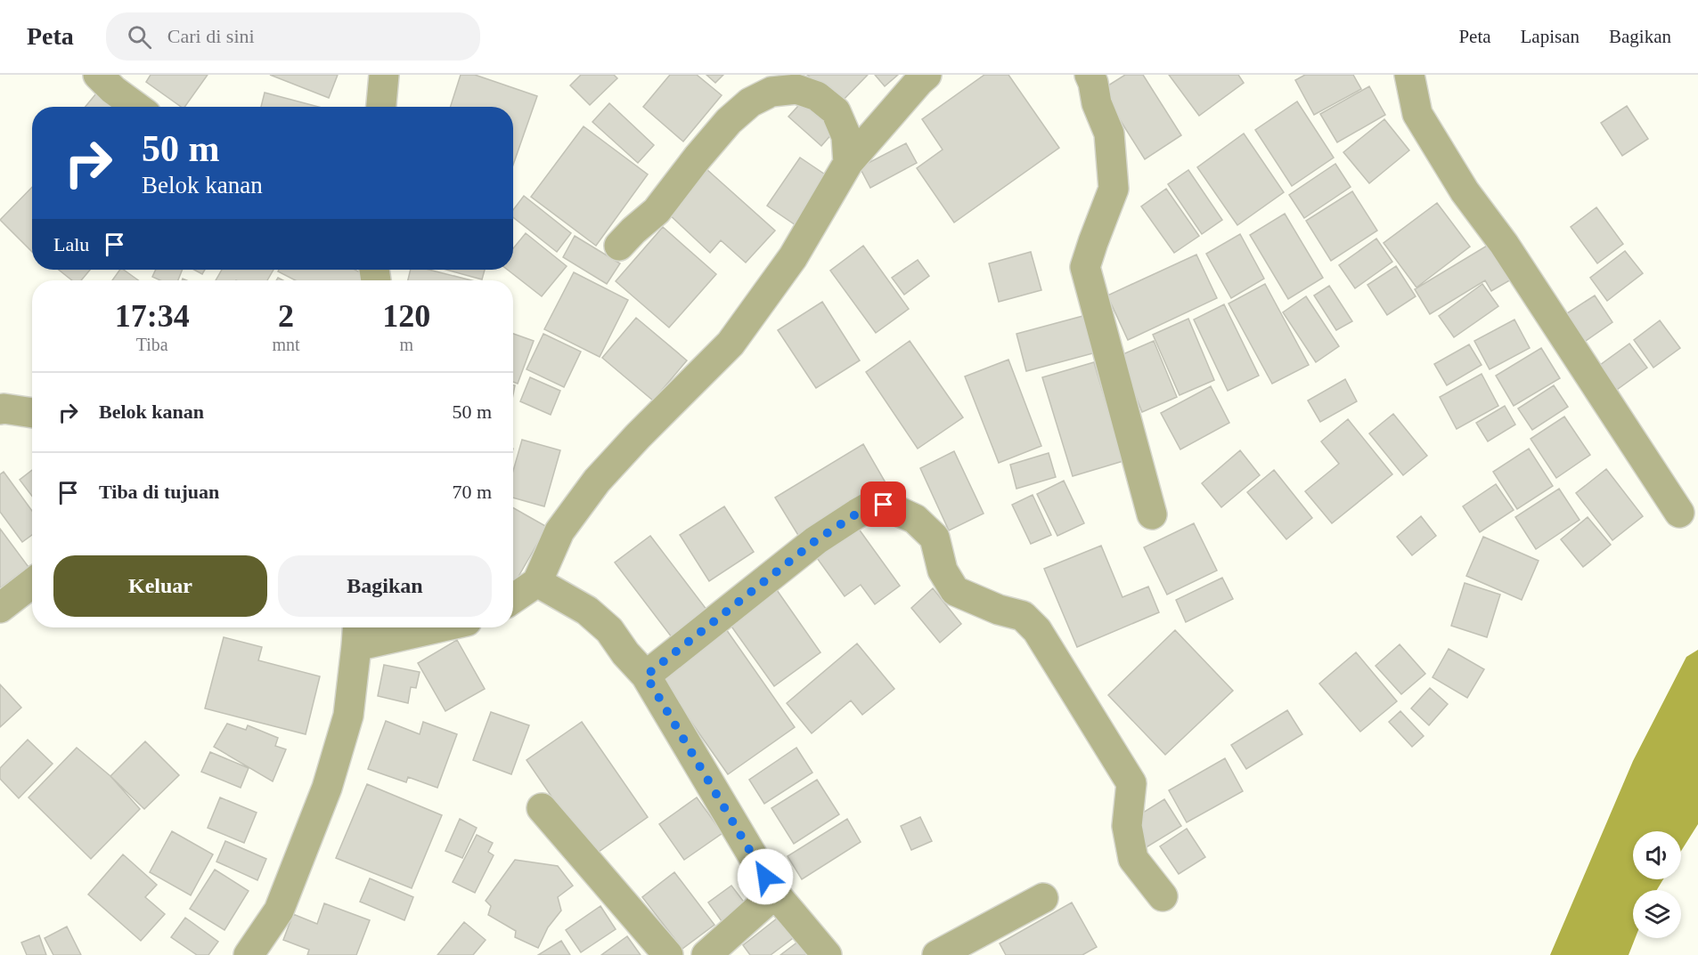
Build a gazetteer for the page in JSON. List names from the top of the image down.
{
  "page": {
    "header": "Peta",
    "search": "Cari di sini",
    "nav": ["Peta", "Lapisan", "Bagikan"],
    "turn": ["50 m", "Belok kanan"],
    "then": "Lalu",
    "eta": [
      "17:34",
      "Tiba",
      "2",
      "mnt",
      "120",
      "m"
    ],
    "list": [
      {
        "name": "Belok kanan",
        "value": "50 m"
      },
      {
        "name": "Tiba di tujuan",
        "value": "70 m"
      }
    ],
    "buttons": ["Keluar", "Bagikan"]
  }
}
